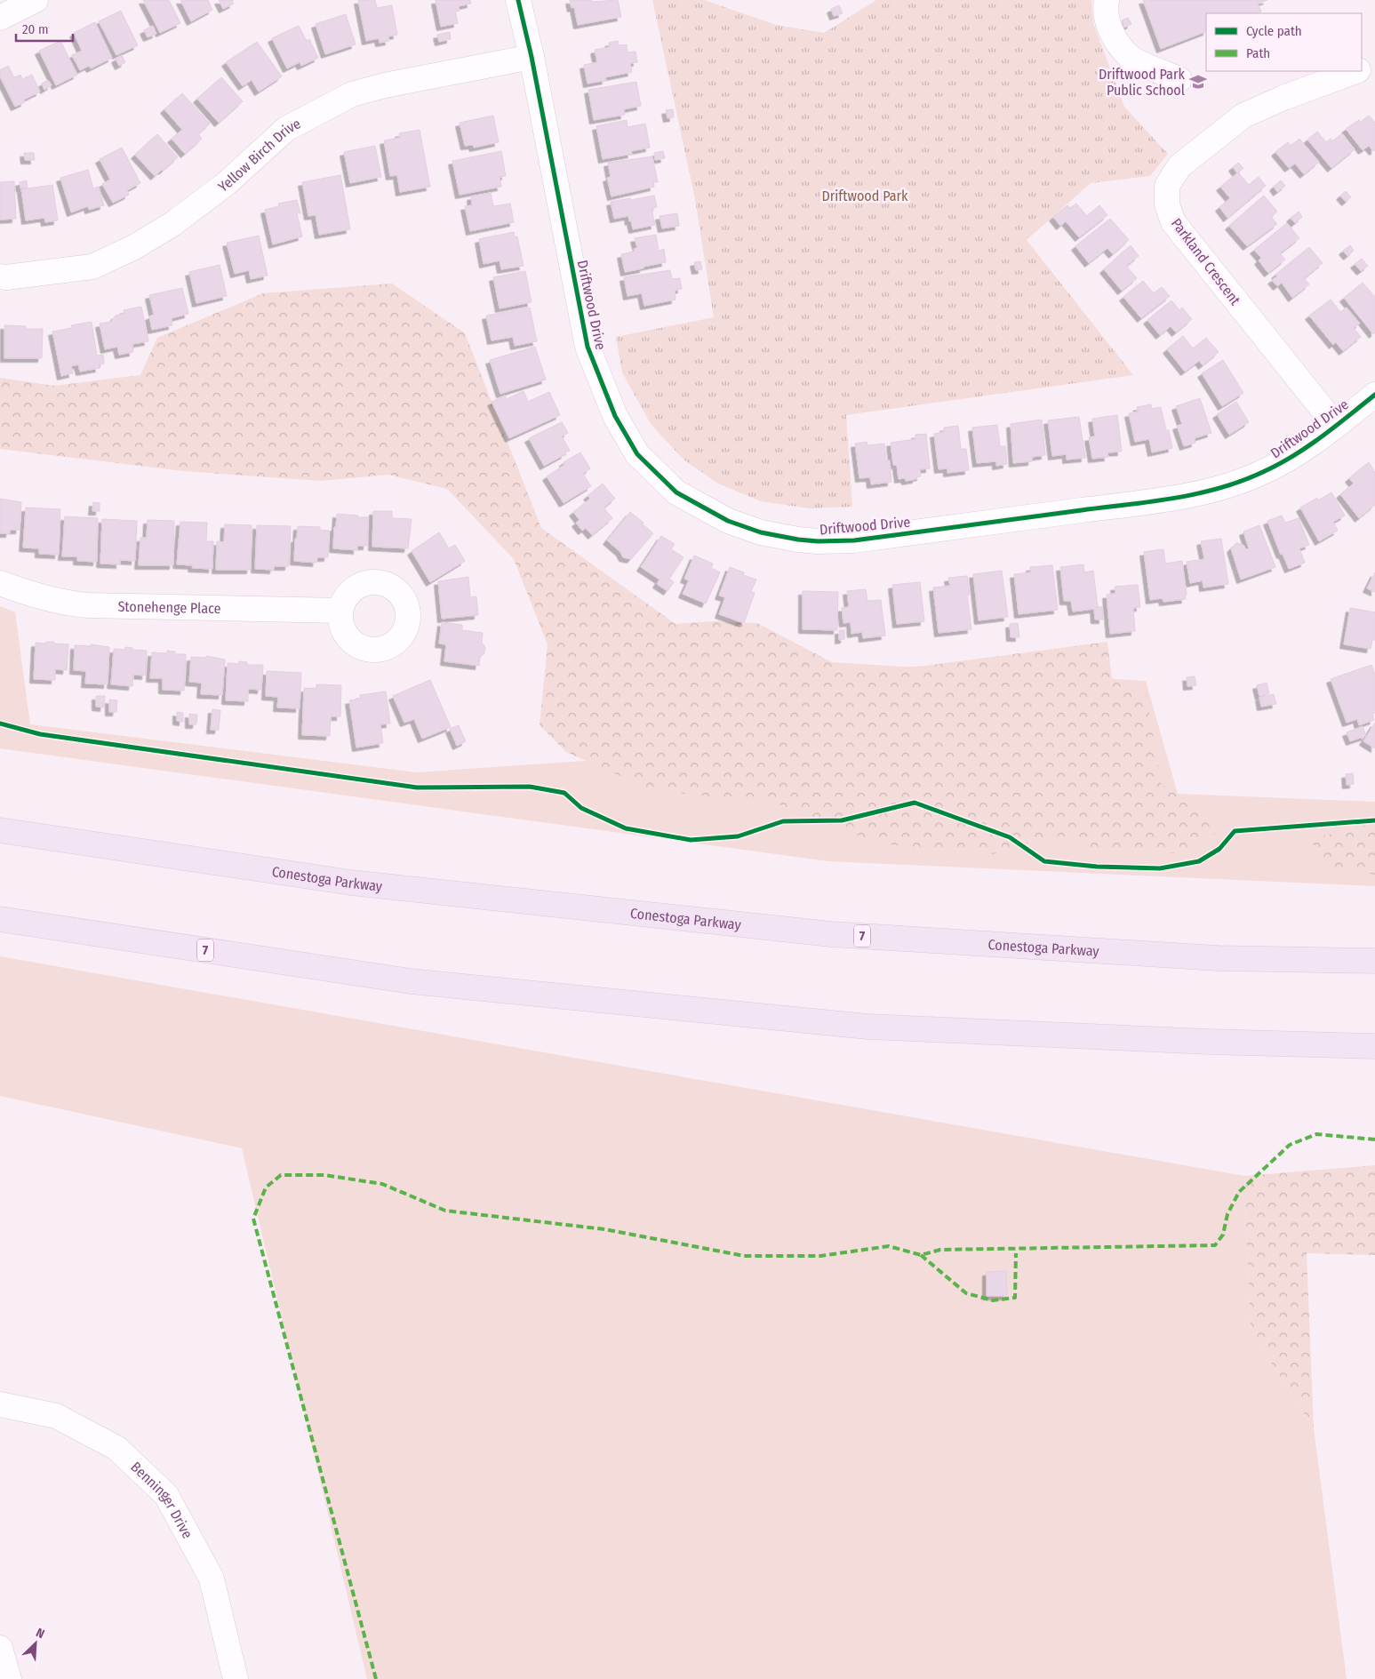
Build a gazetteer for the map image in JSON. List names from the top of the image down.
{
  "streets": {
    "highway": ["Conestoga Parkway", "7"],
    "street": [
      "Yellow Birch Drive",
      "Parkland Crescent",
      "Driftwood Drive",
      "Stonehenge Place",
      "Benninger Drive"
    ]
  },
  "crossings": [
    ["Yellow Birch Drive", "Driftwood Drive"],
    ["Parkland Crescent", "Driftwood Drive"]
  ],
  "parks": ["Driftwood Park"],
  "places": {
    "school or university": ["Driftwood Park Public School"]
  },
  "legend": ["Cycle path", "Path"],
  "scale_bar": "20 m",
  "north": "top right"
}
